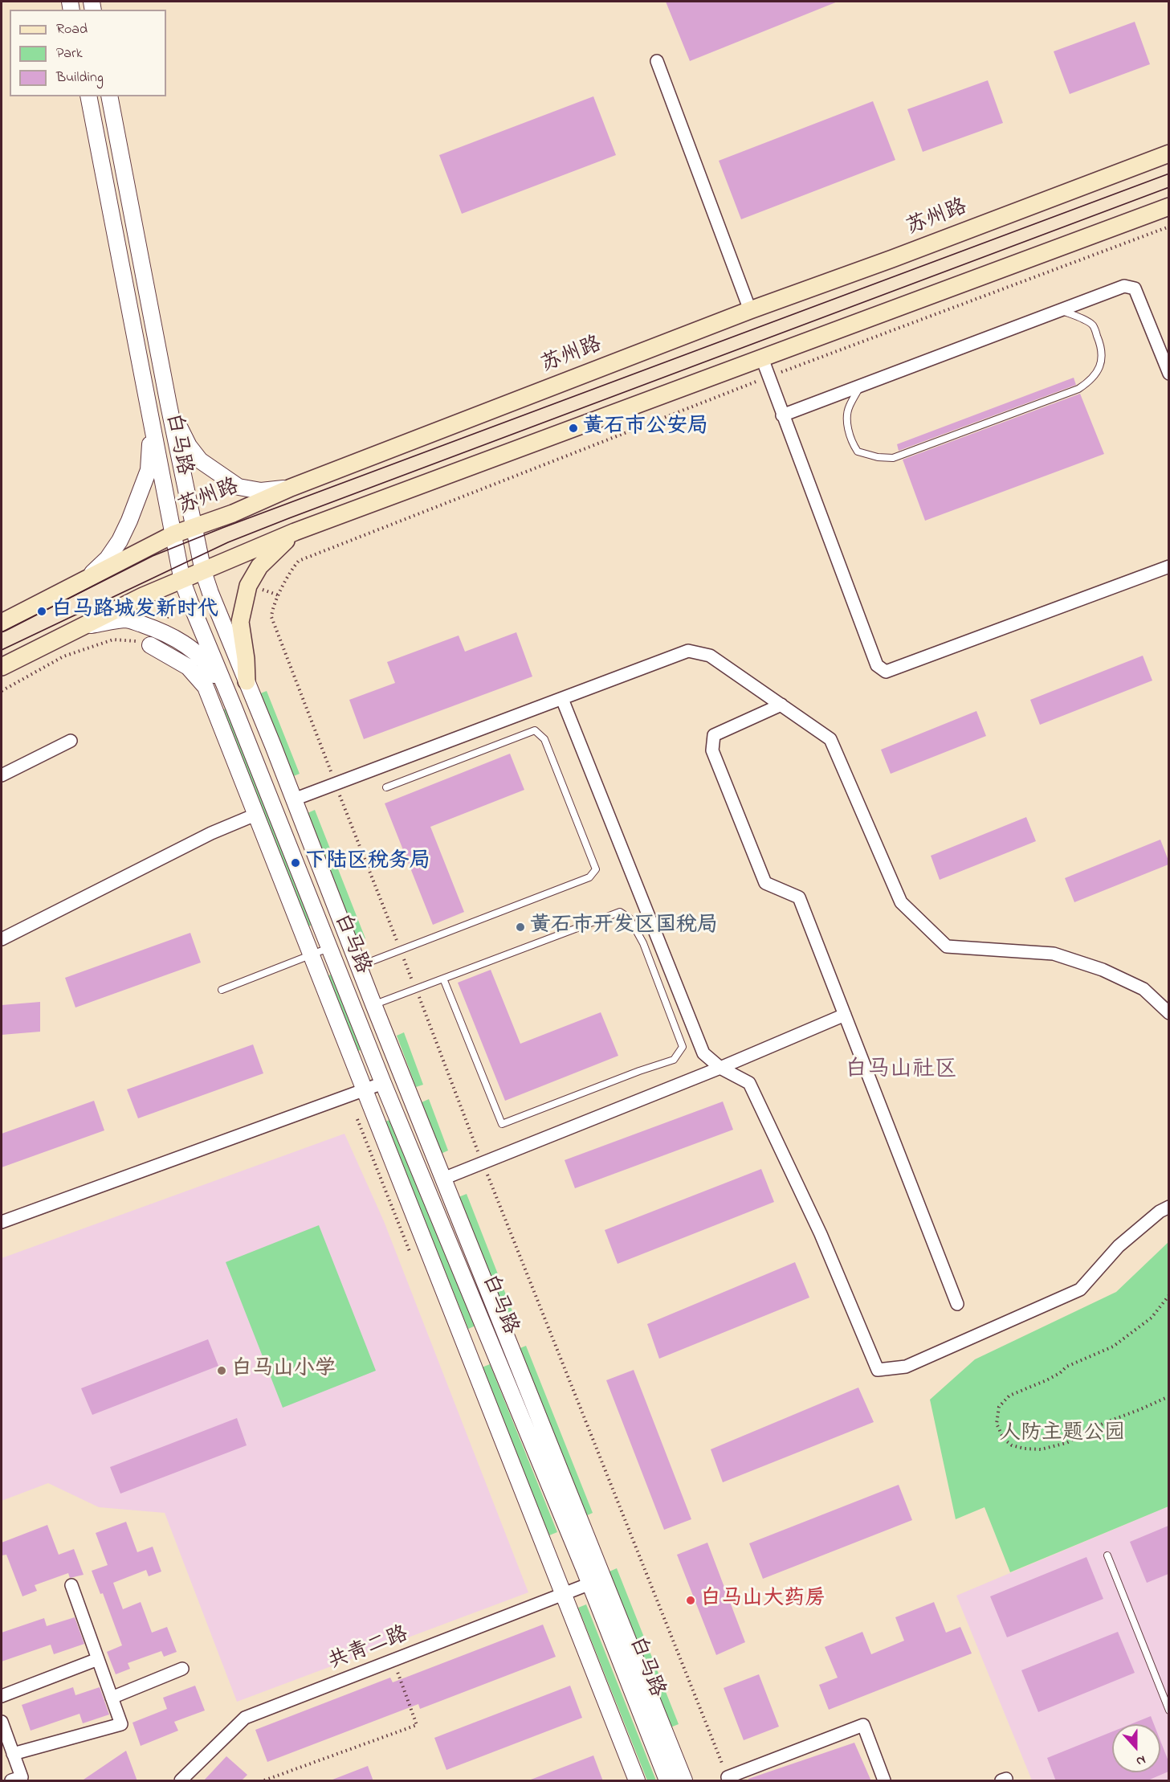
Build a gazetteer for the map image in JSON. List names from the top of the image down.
{
  "streets": {
    "main road": ["苏州路"],
    "street": ["白马路", "共青二路"]
  },
  "crossings": [
    ["苏州路", "白马路"],
    ["白马路", "共青二路"]
  ],
  "districts": ["白马山社区"],
  "parks": ["人防主题公园"],
  "places": [
    "黄石市公安局",
    "白马路城发新时代",
    "下陆区税务局",
    "黄石市开发区国税局",
    "白马山小学",
    "白马山大药房"
  ],
  "legend": ["Road", "Park", "Building"],
  "north": "bottom"
}
